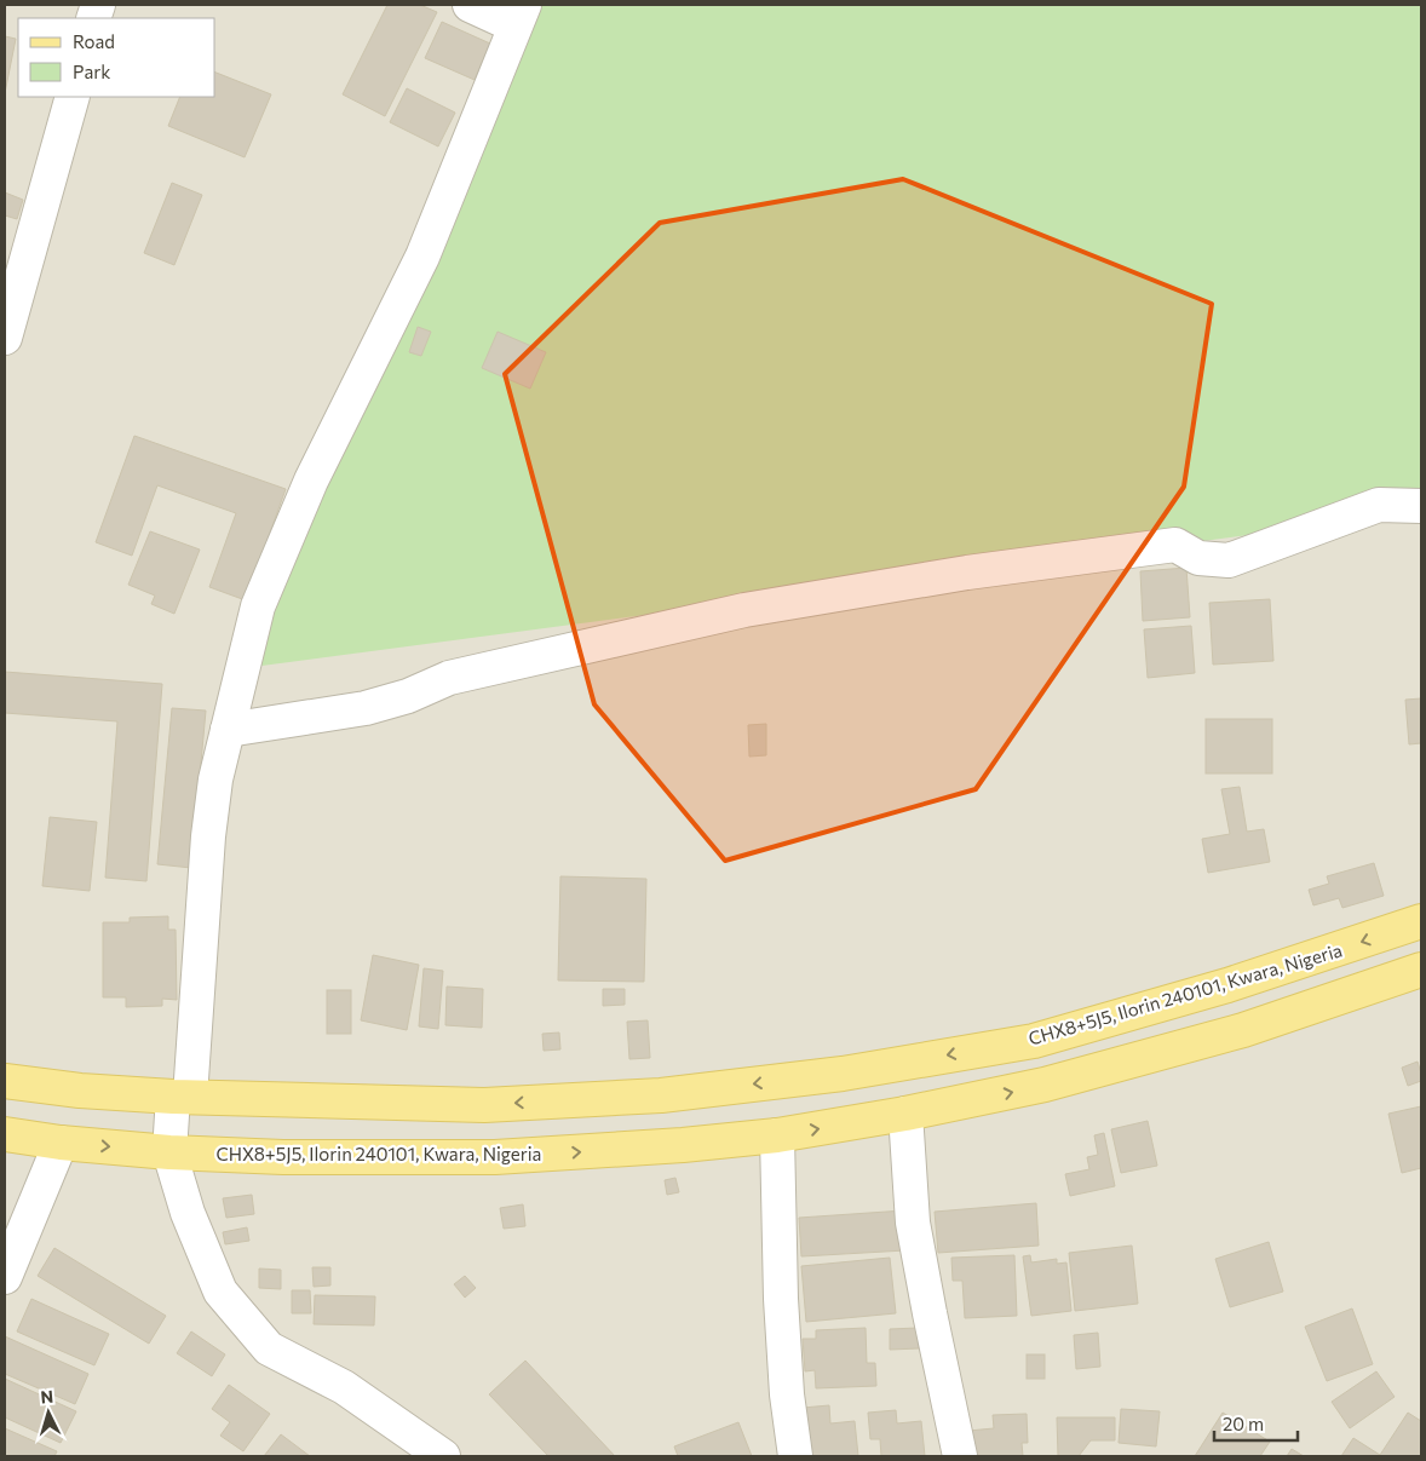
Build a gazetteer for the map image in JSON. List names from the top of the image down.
{
  "streets": {
    "main road": ["CHX8+5J5, Ilorin 240101, Kwara, Nigeria"]
  },
  "legend": ["Road", "Park"],
  "scale_bar": "20 m",
  "north": "top"
}
